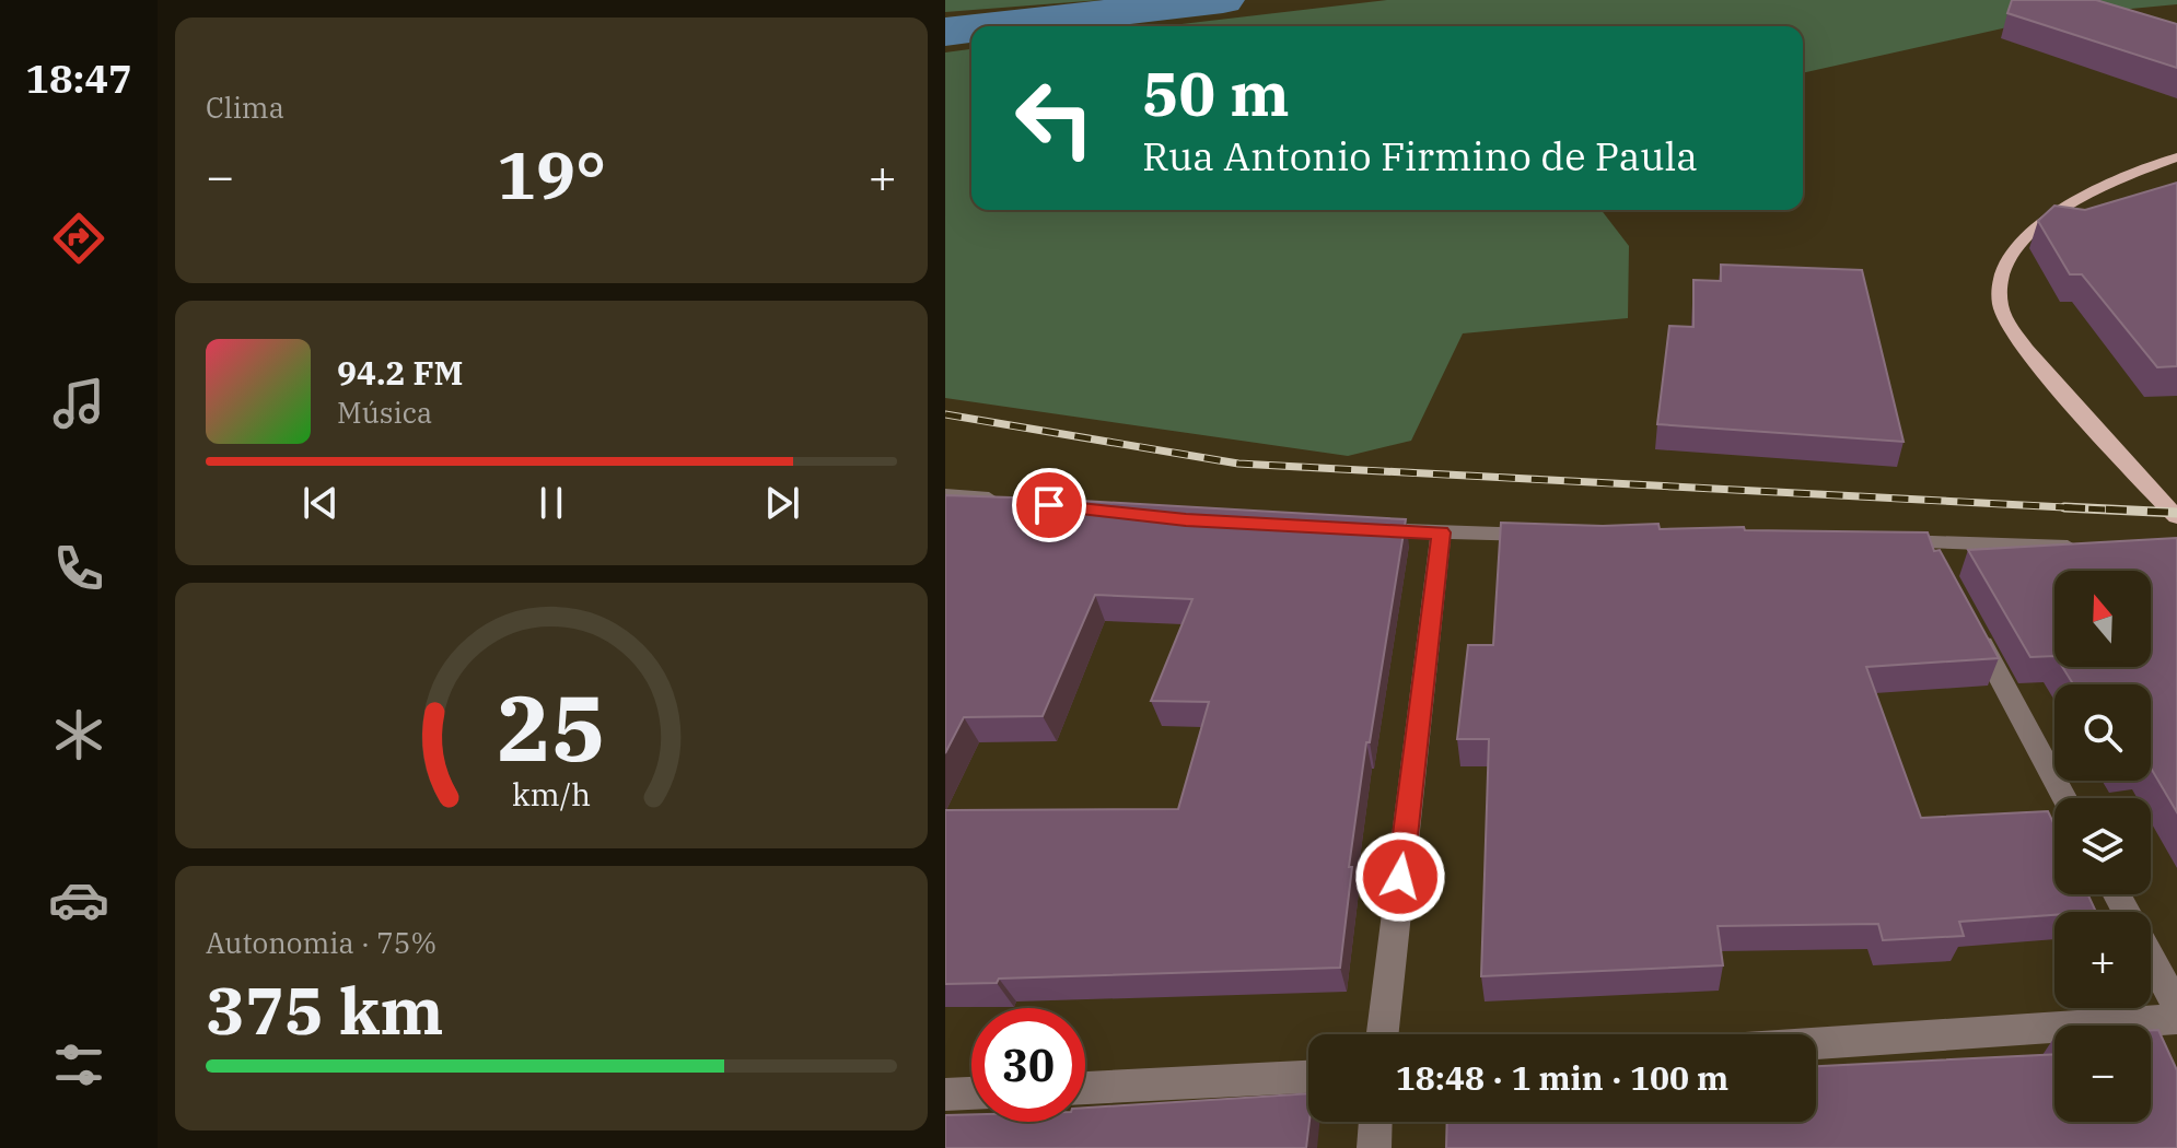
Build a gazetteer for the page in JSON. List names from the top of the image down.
{
  "north": "top",
  "page": {
    "tabs": "18:47",
    "tile": [
      "Clima",
      ["Autonomia · 75%", "375 km"]
    ],
    "turn": ["50 m", "Rua Antonio Firmino de Paula"],
    "heat": ["−", "19°", "+"],
    "song": ["94.2 FM", "Música"],
    "map_buttons": ["+", "−"],
    "limit": "30",
    "trip": "18:48 · 1 min · 100 m",
    "gauge": ["25", "km/h"]
  }
}
